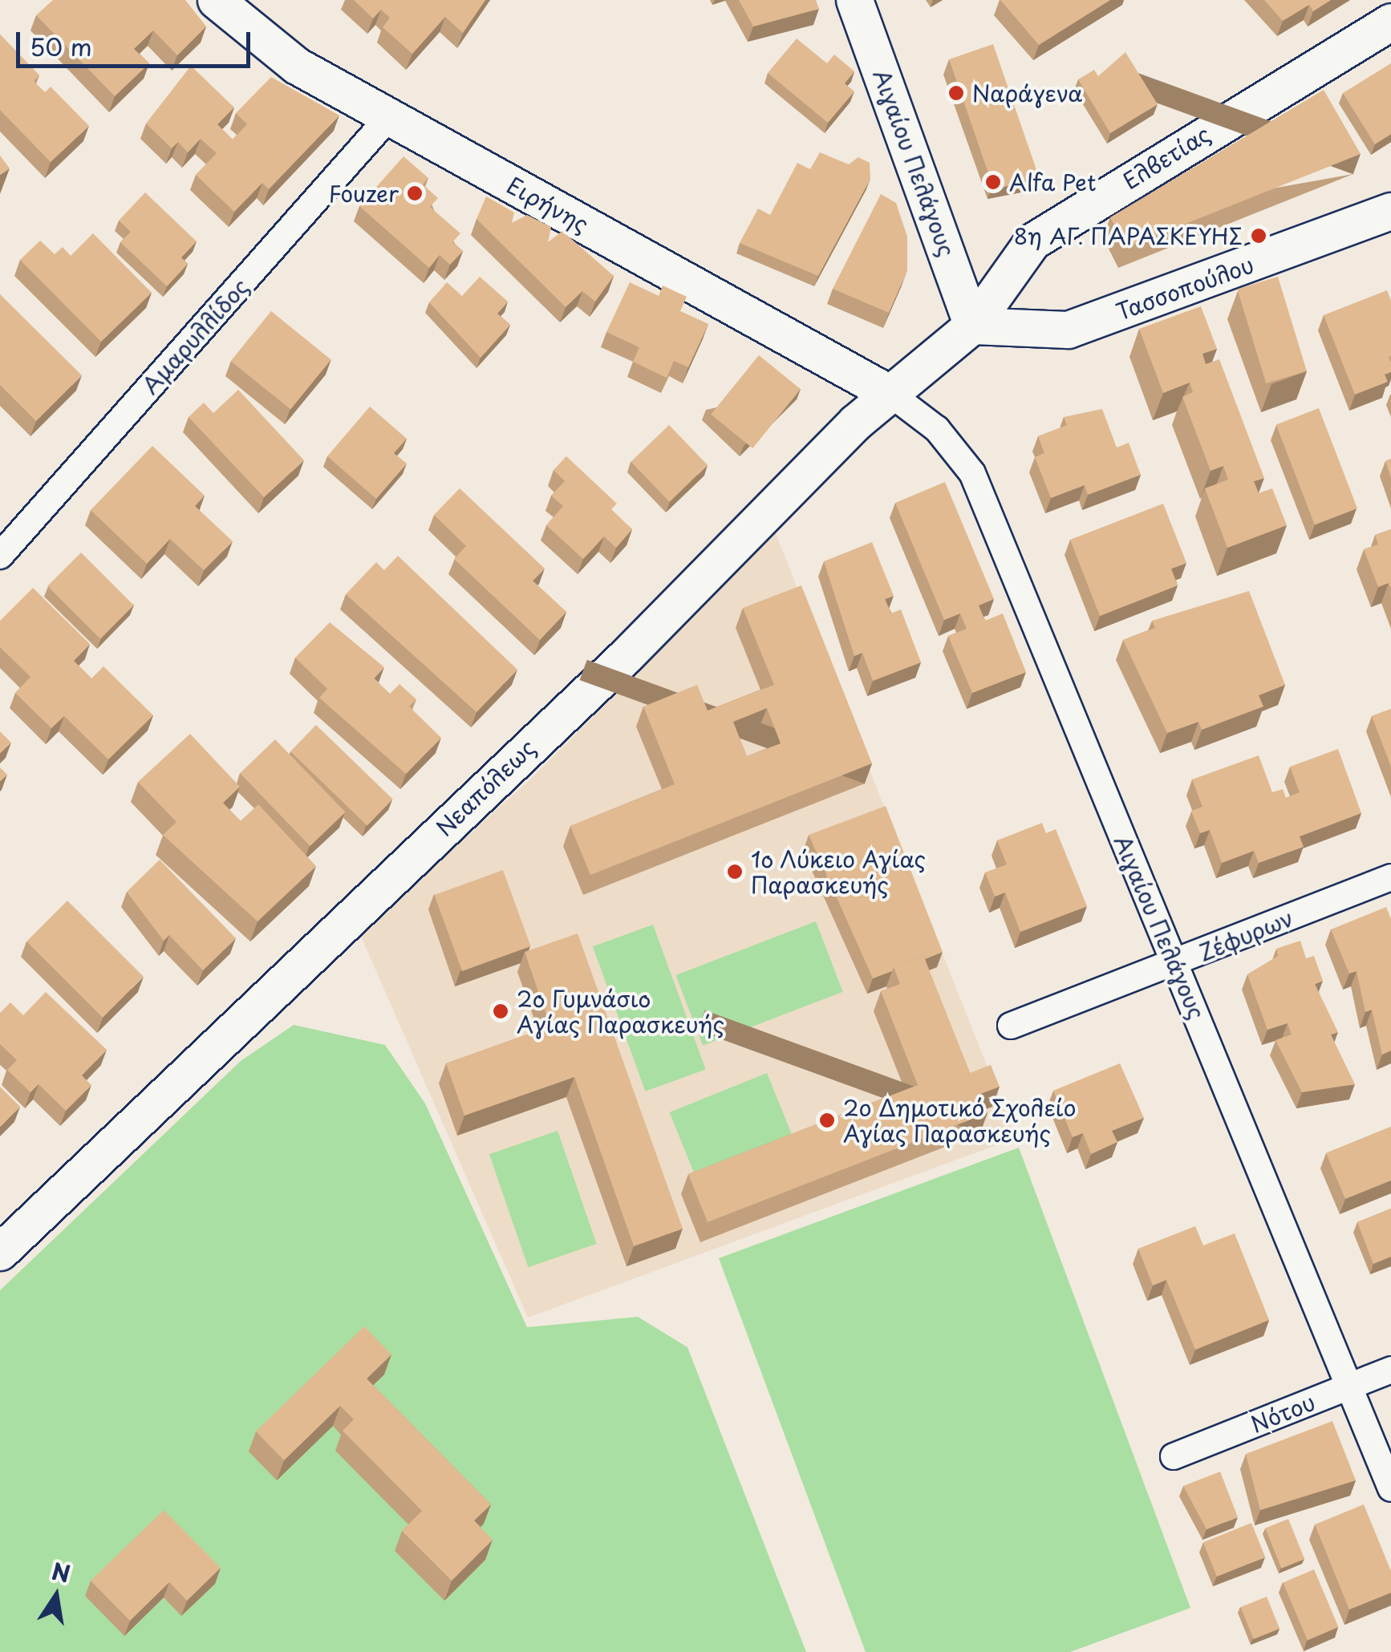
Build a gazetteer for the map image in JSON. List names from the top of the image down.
{
  "streets": {
    "street": [
      "Ελβετίας",
      "Αιγαίου Πελάγους",
      "Ειρήνης",
      "Τασσοπούλου",
      "Αμαρυλλίδος",
      "Νεαπόλεως",
      "Ζέφυρων",
      "Νότου"
    ]
  },
  "crossings": [
    ["Ελβετίας", "Αιγαίου Πελάγους"],
    ["Ελβετίας", "Τασσοπούλου"],
    ["Ελβετίας", "Νεαπόλεως"],
    ["Αιγαίου Πελάγους", "Ειρήνης"],
    ["Αιγαίου Πελάγους", "Τασσοπούλου"],
    ["Αιγαίου Πελάγους", "Νεαπόλεως"],
    ["Αιγαίου Πελάγους", "Ζέφυρων"],
    ["Αιγαίου Πελάγους", "Νότου"],
    ["Ειρήνης", "Αμαρυλλίδος"],
    ["Ειρήνης", "Νεαπόλεως"],
    ["Τασσοπούλου", "Νεαπόλεως"]
  ],
  "places": [
    "Ναράγενα",
    "Alfa Pet",
    "Fouzer",
    "8η ΑΓ. ΠΑΡΑΣΚΕΥΗΣ",
    "1ο Λύκειο Αγίας Παρασκευής",
    "2ο Γυμνάσιο Αγίας Παρασκευής",
    "2ο Δημοτικό Σχολείο Αγίας Παρασκευής"
  ],
  "scale_bar": "50 m",
  "north": "top"
}
